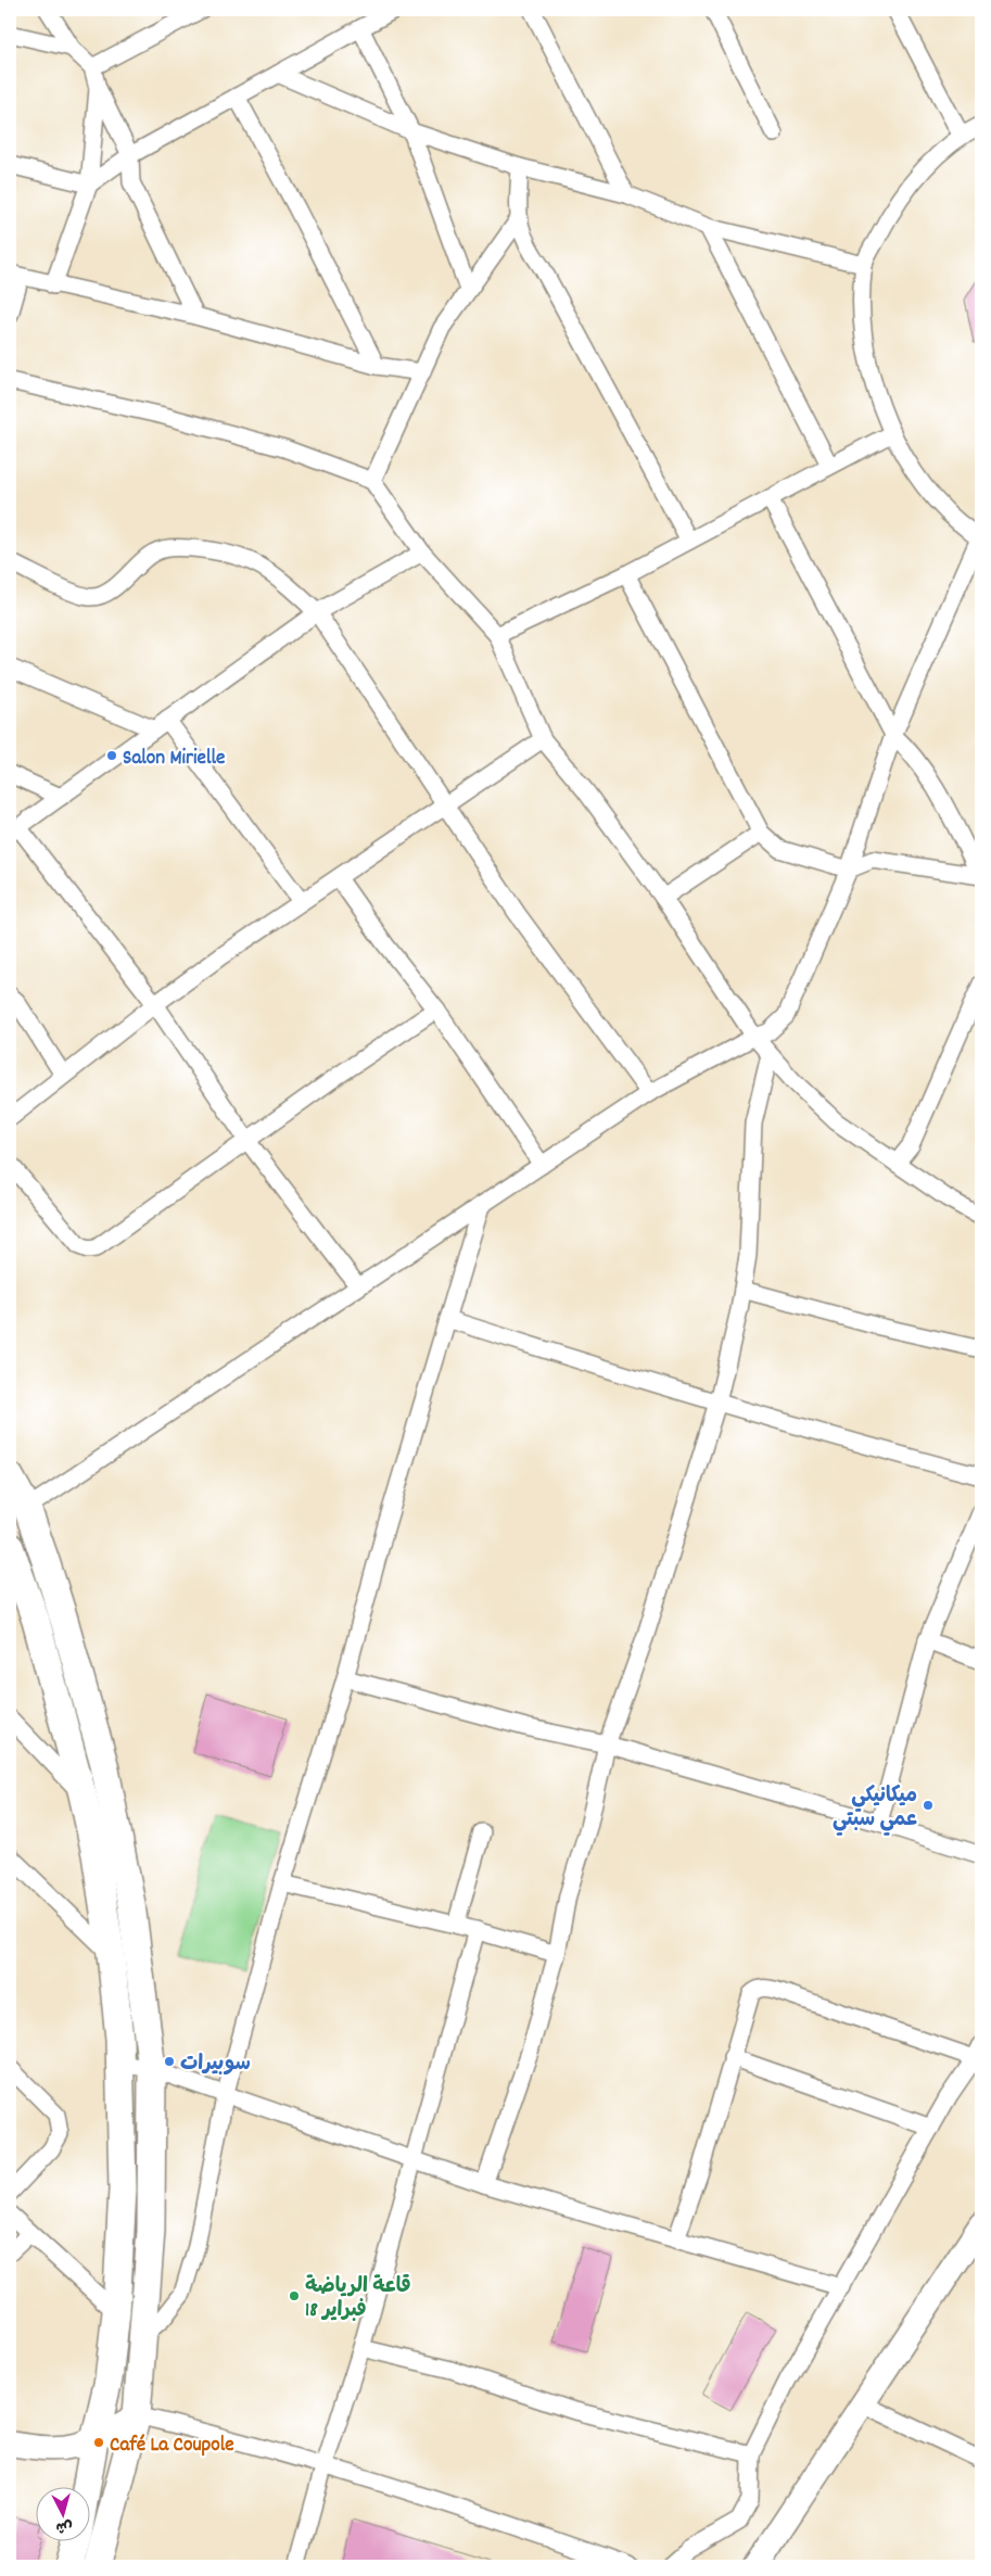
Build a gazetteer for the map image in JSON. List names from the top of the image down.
{
  "places": [
    "Salon Mirielle",
    "ميكانيكي عمي سبتي",
    "سوبيرات",
    "قاعة الرياضة 18 فبراير",
    "Café La Coupole"
  ],
  "north": "bottom"
}
